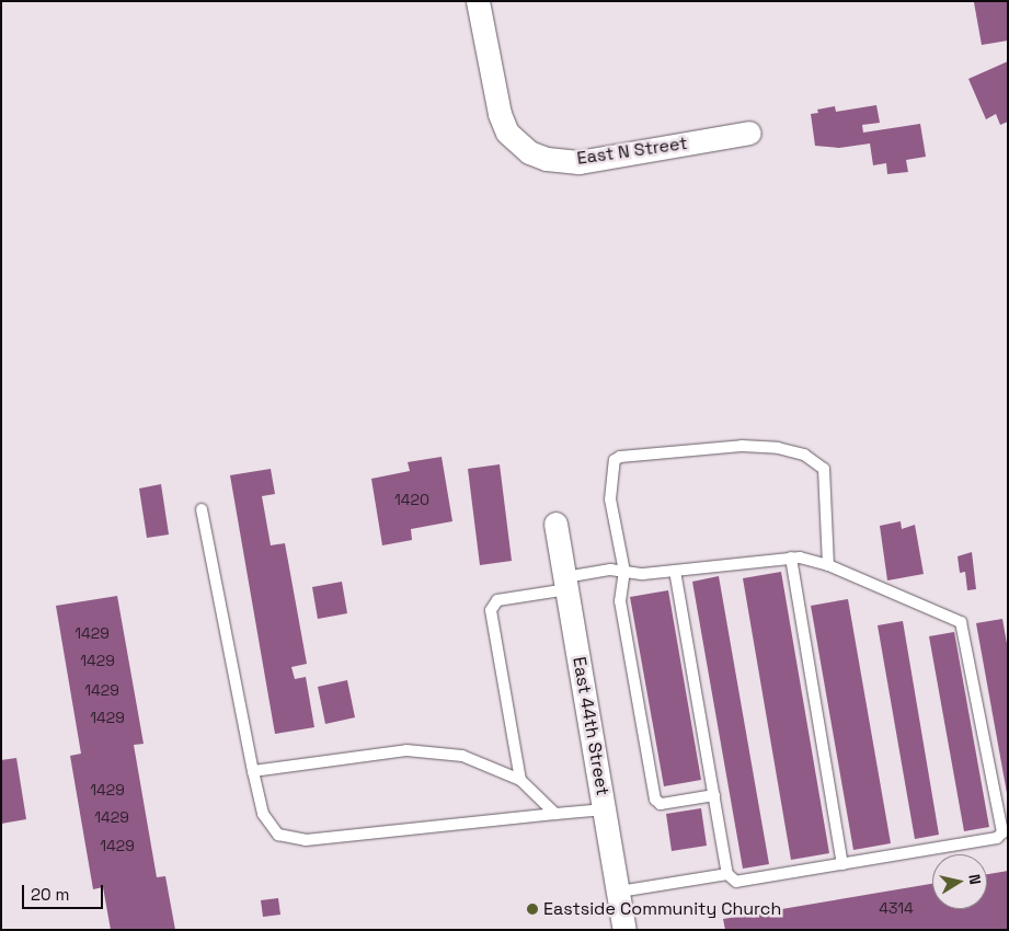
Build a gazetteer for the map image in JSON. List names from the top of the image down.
{
  "streets": {
    "street": ["East N Street", "East 44th Street"]
  },
  "places": ["Eastside Community Church"],
  "house_numbers": [
    "1420",
    "1429",
    "1429",
    "1429",
    "1429",
    "1429",
    "1429",
    "1429",
    "4314"
  ],
  "scale_bar": "20 m",
  "north": "right"
}
